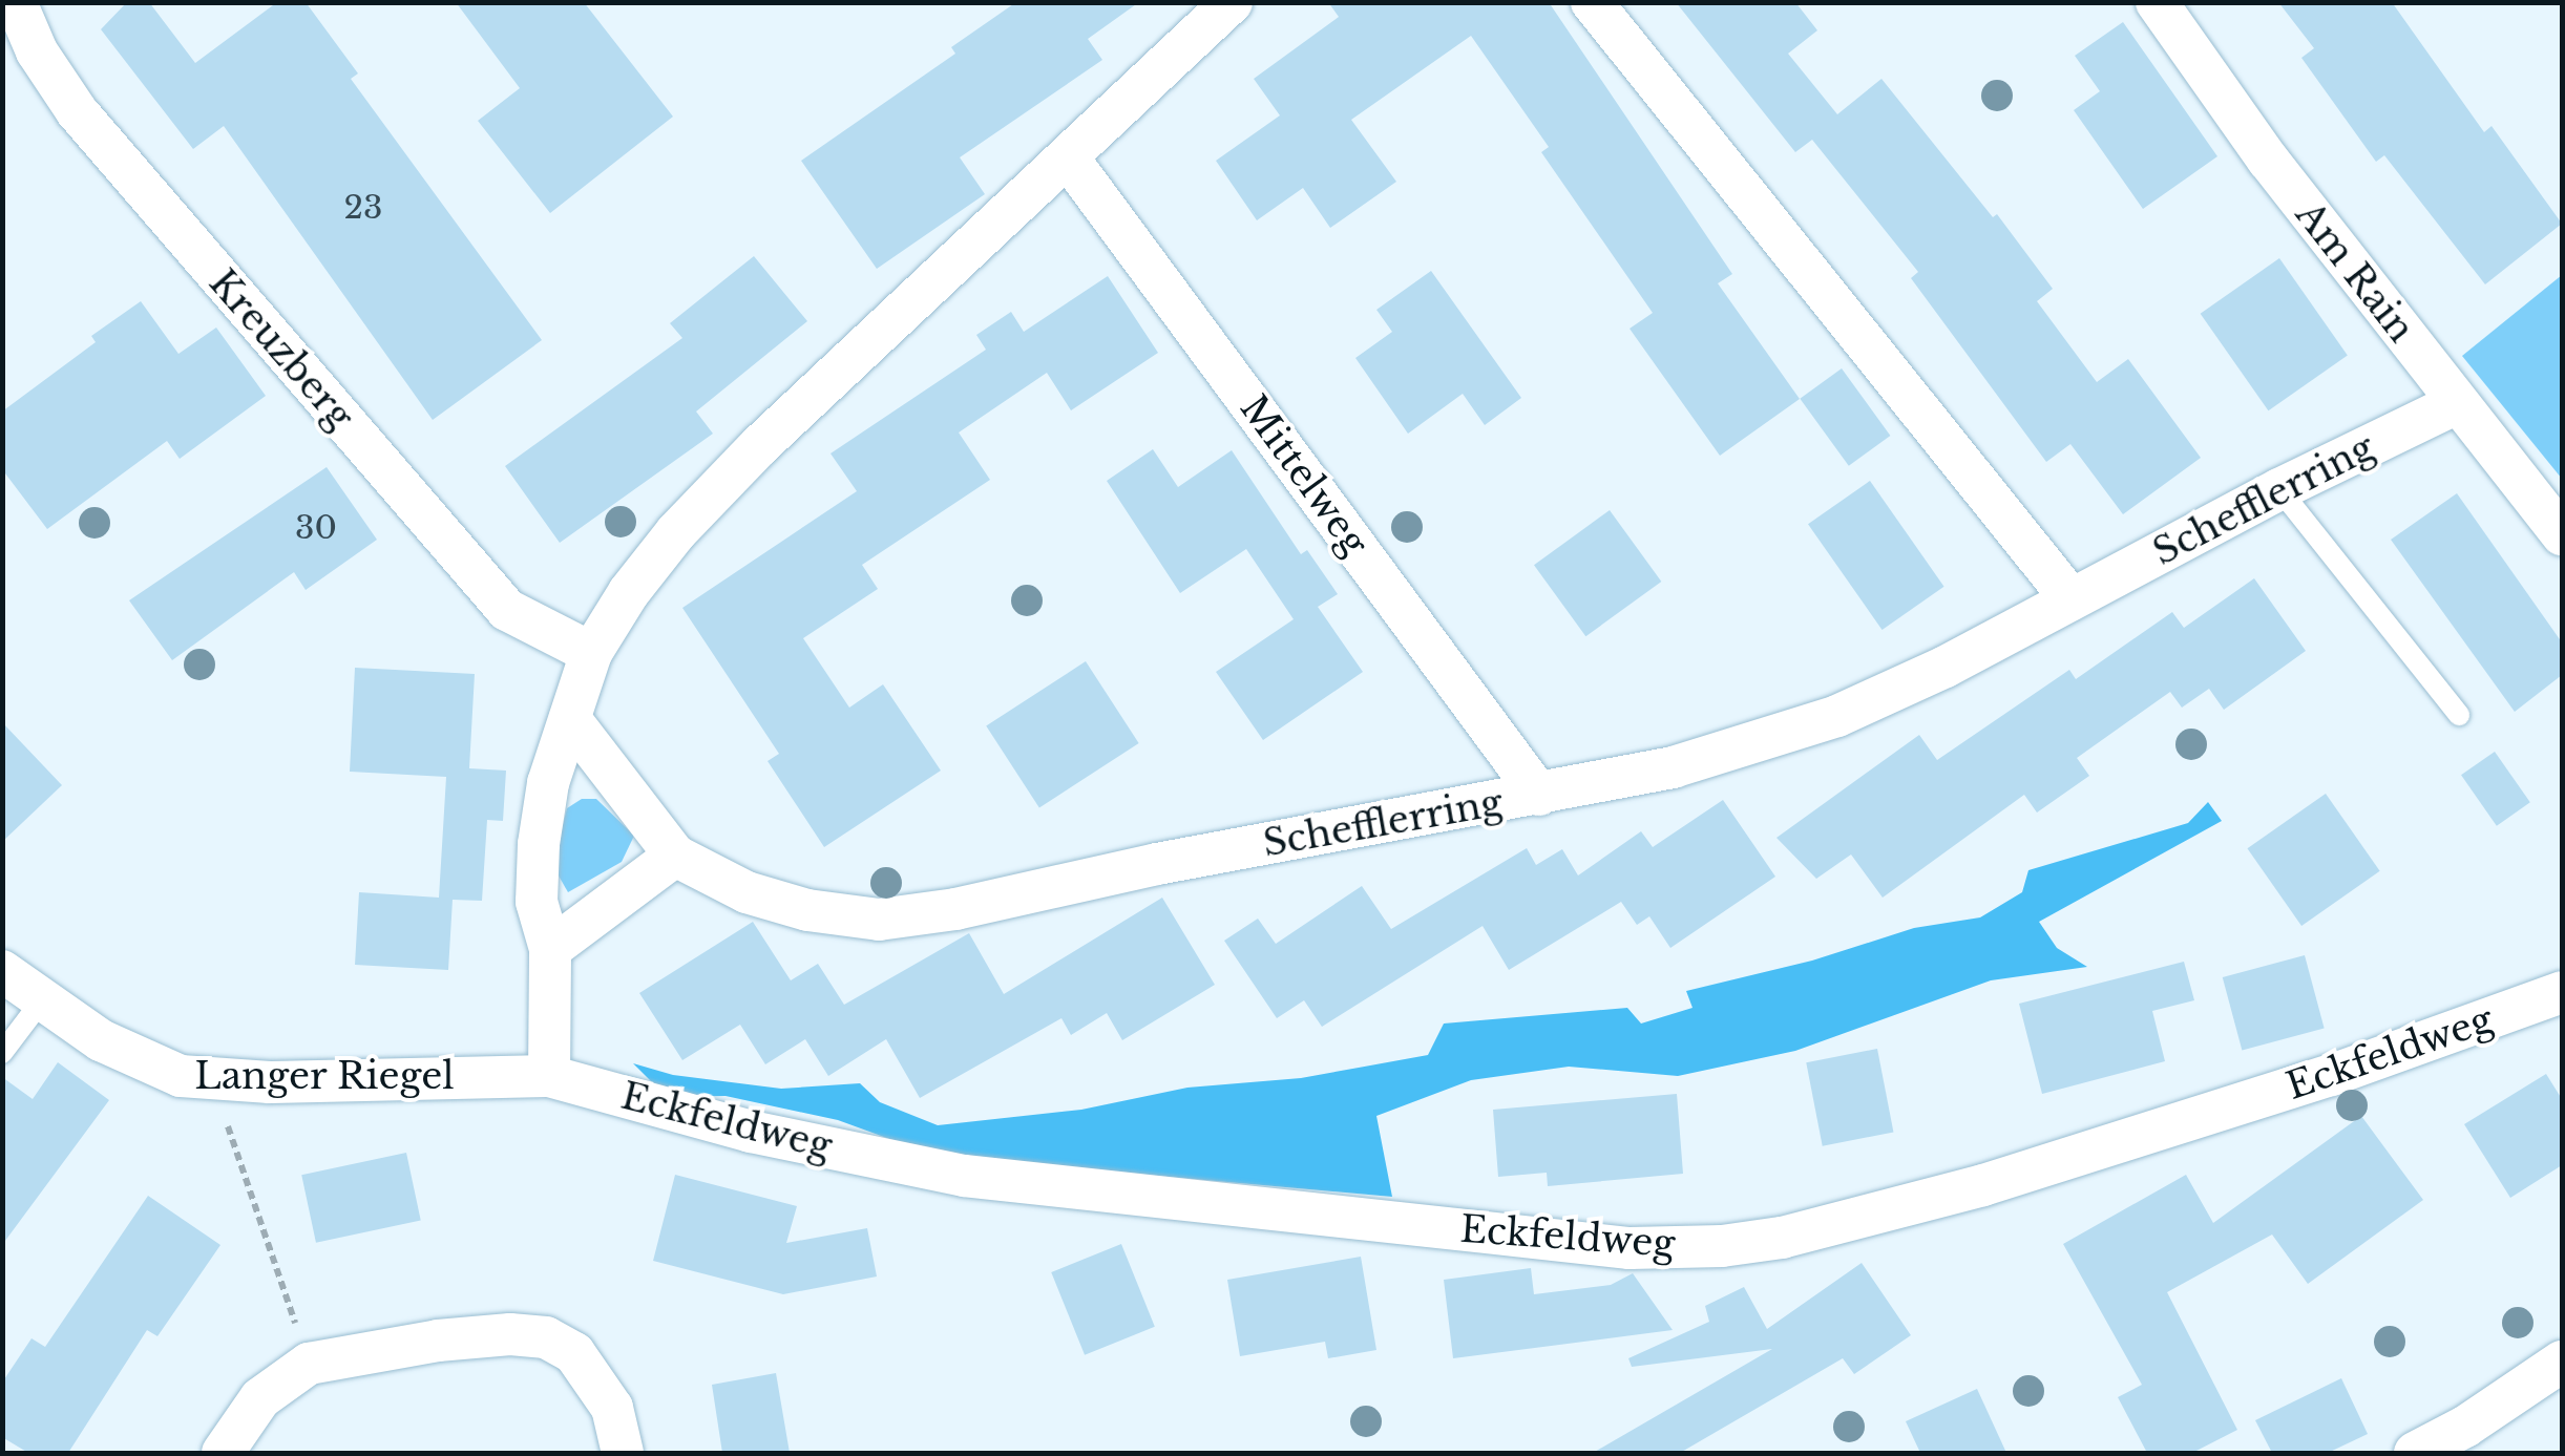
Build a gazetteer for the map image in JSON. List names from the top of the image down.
{
  "streets": {
    "street": [
      "Am Rain",
      "Kreuzberg",
      "Mittelweg",
      "Schefflerring",
      "Eckfeldweg",
      "Langer Riegel"
    ]
  },
  "crossings": [
    ["Am Rain", "Schefflerring"],
    ["Mittelweg", "Schefflerring"],
    ["Eckfeldweg", "Langer Riegel"]
  ],
  "house_numbers": ["23", "30"]
}
